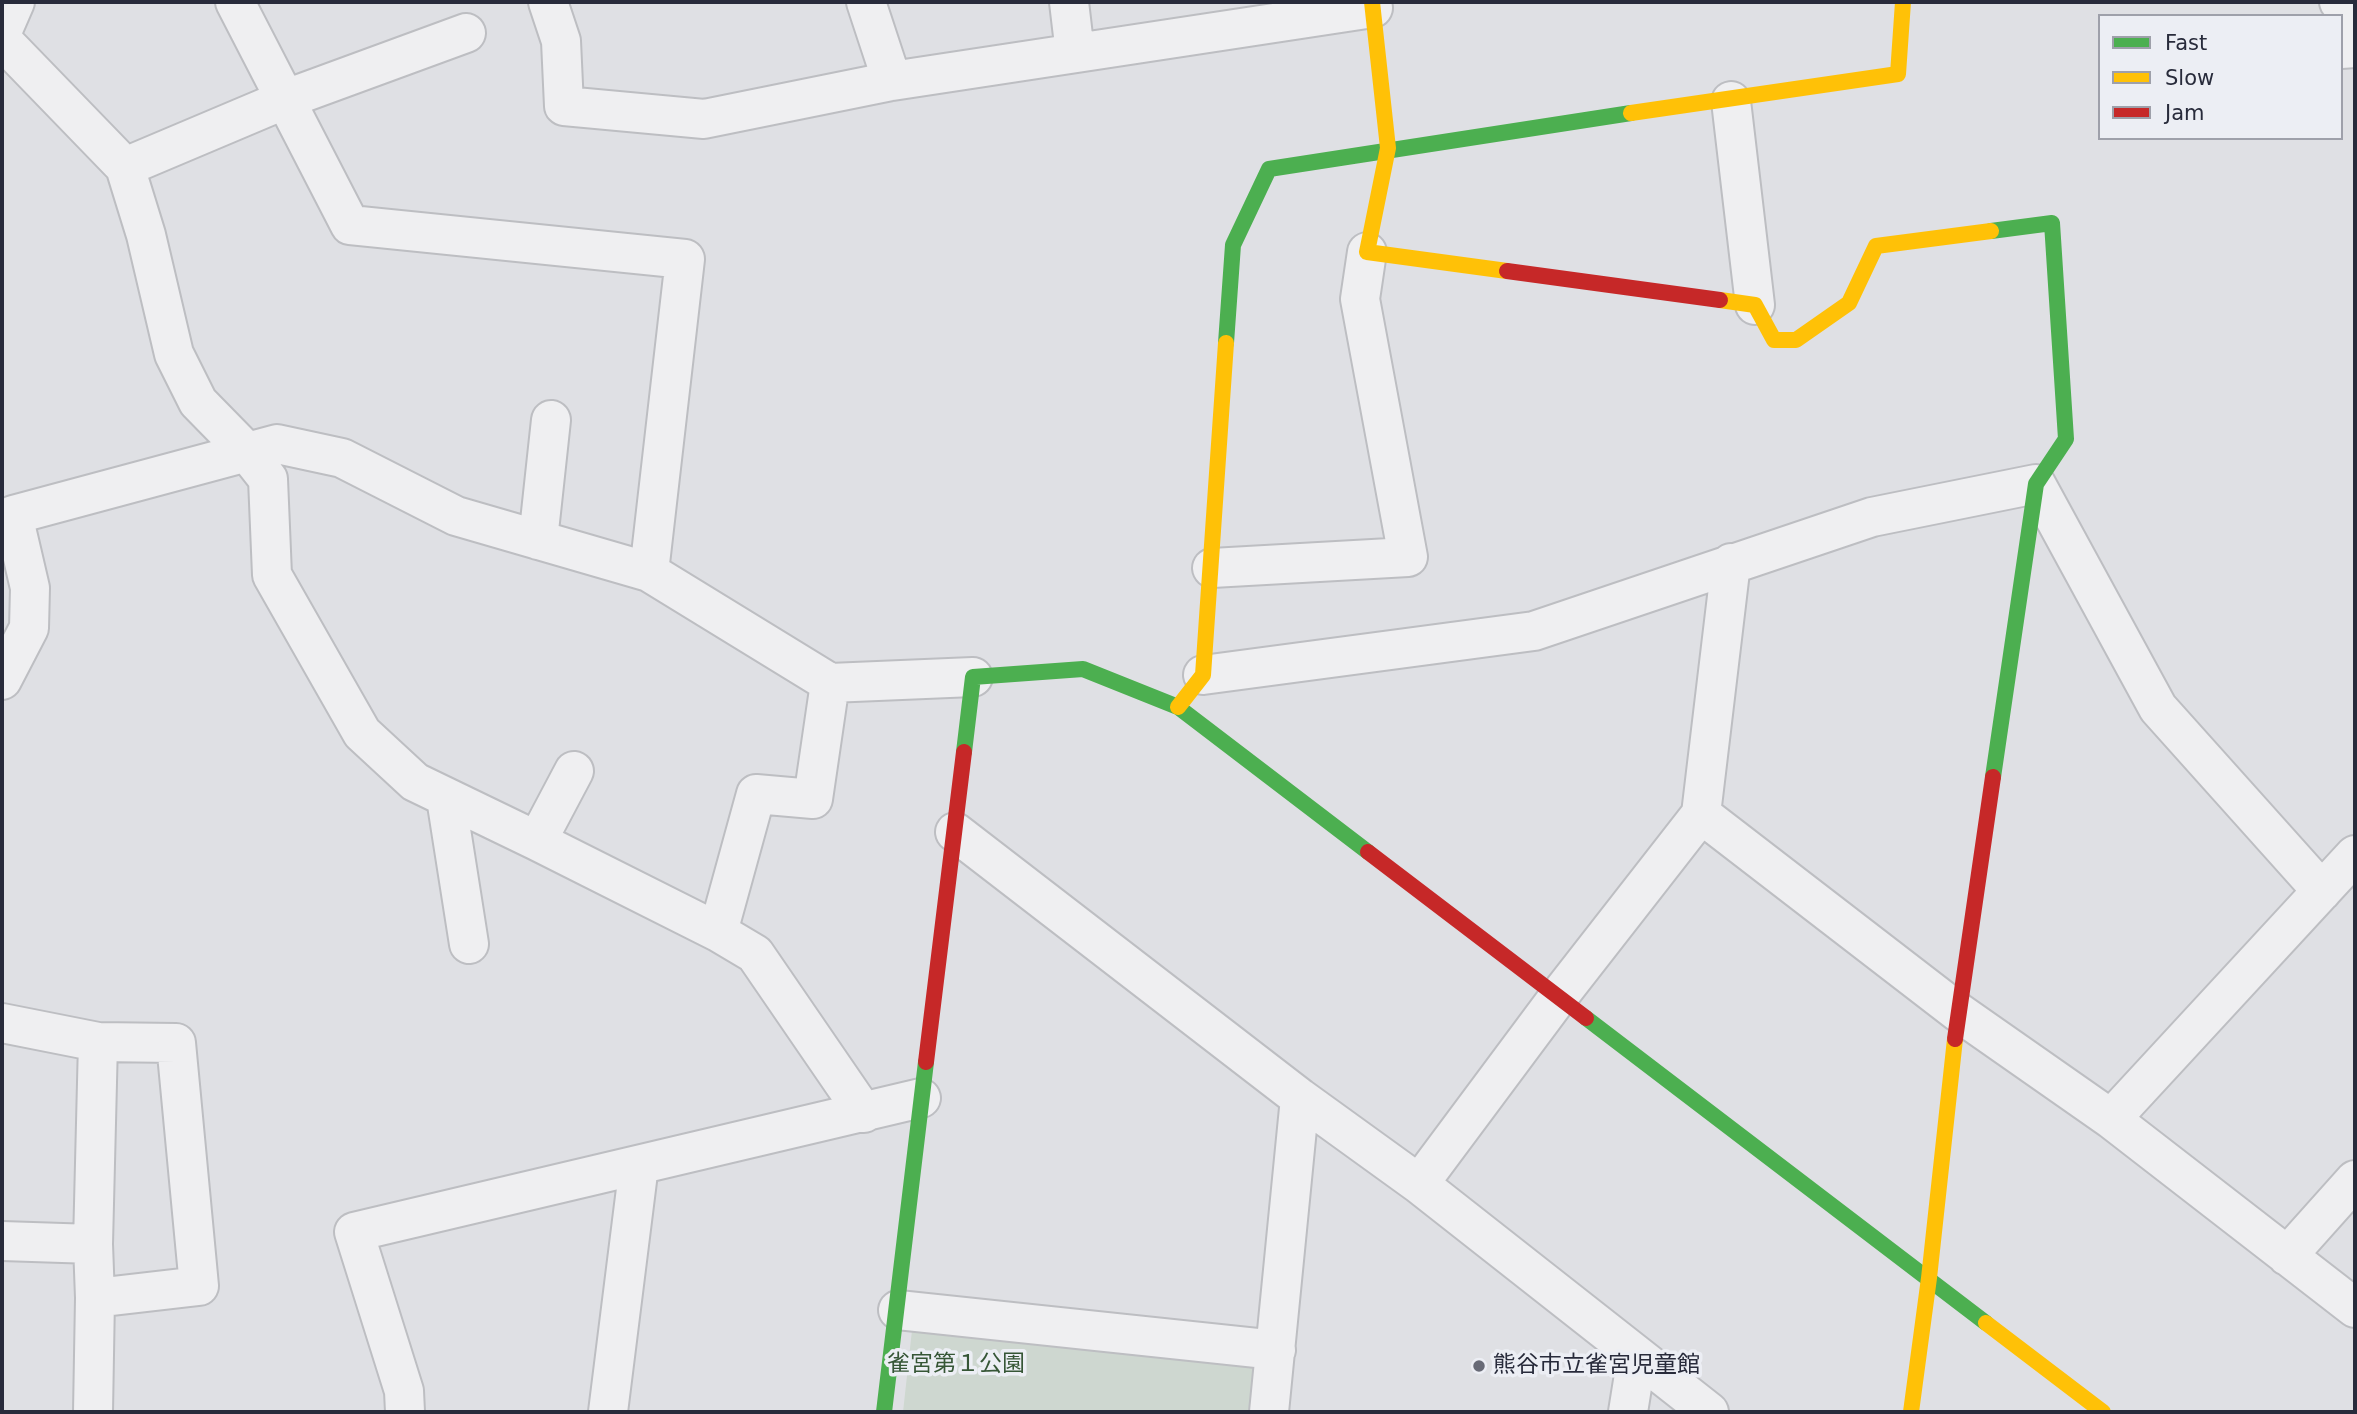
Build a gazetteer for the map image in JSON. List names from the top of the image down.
{
  "parks": ["雀宮第１公園"],
  "places": ["熊谷市立雀宮児童館"],
  "legend": ["Fast", "Slow", "Jam"]
}
